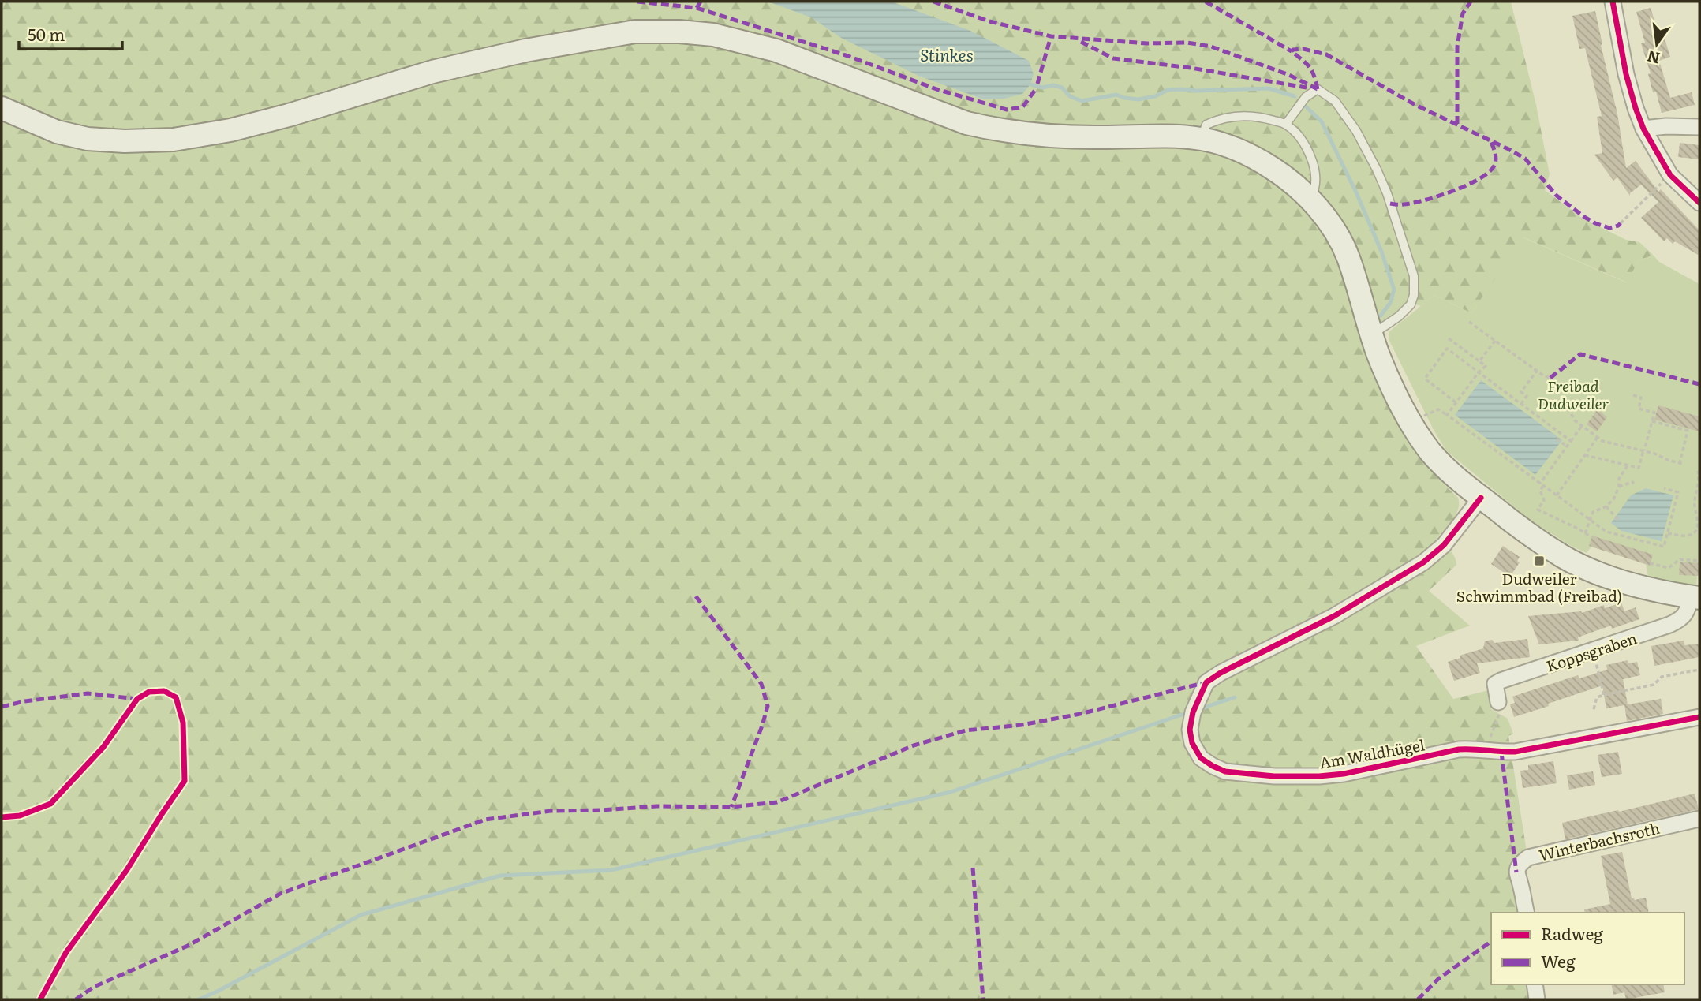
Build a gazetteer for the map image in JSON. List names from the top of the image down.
{
  "streets": {
    "street": ["Koppsgraben", "Am Waldhügel", "Winterbachsroth"]
  },
  "water": ["Stinkes"],
  "parks": ["Freibad Dudweiler"],
  "places": {
    "transit": ["Dudweiler Schwimmbad (Freibad)"]
  },
  "legend": ["Radweg", "Weg"],
  "scale_bar": "50 m",
  "north": "bottom"
}
